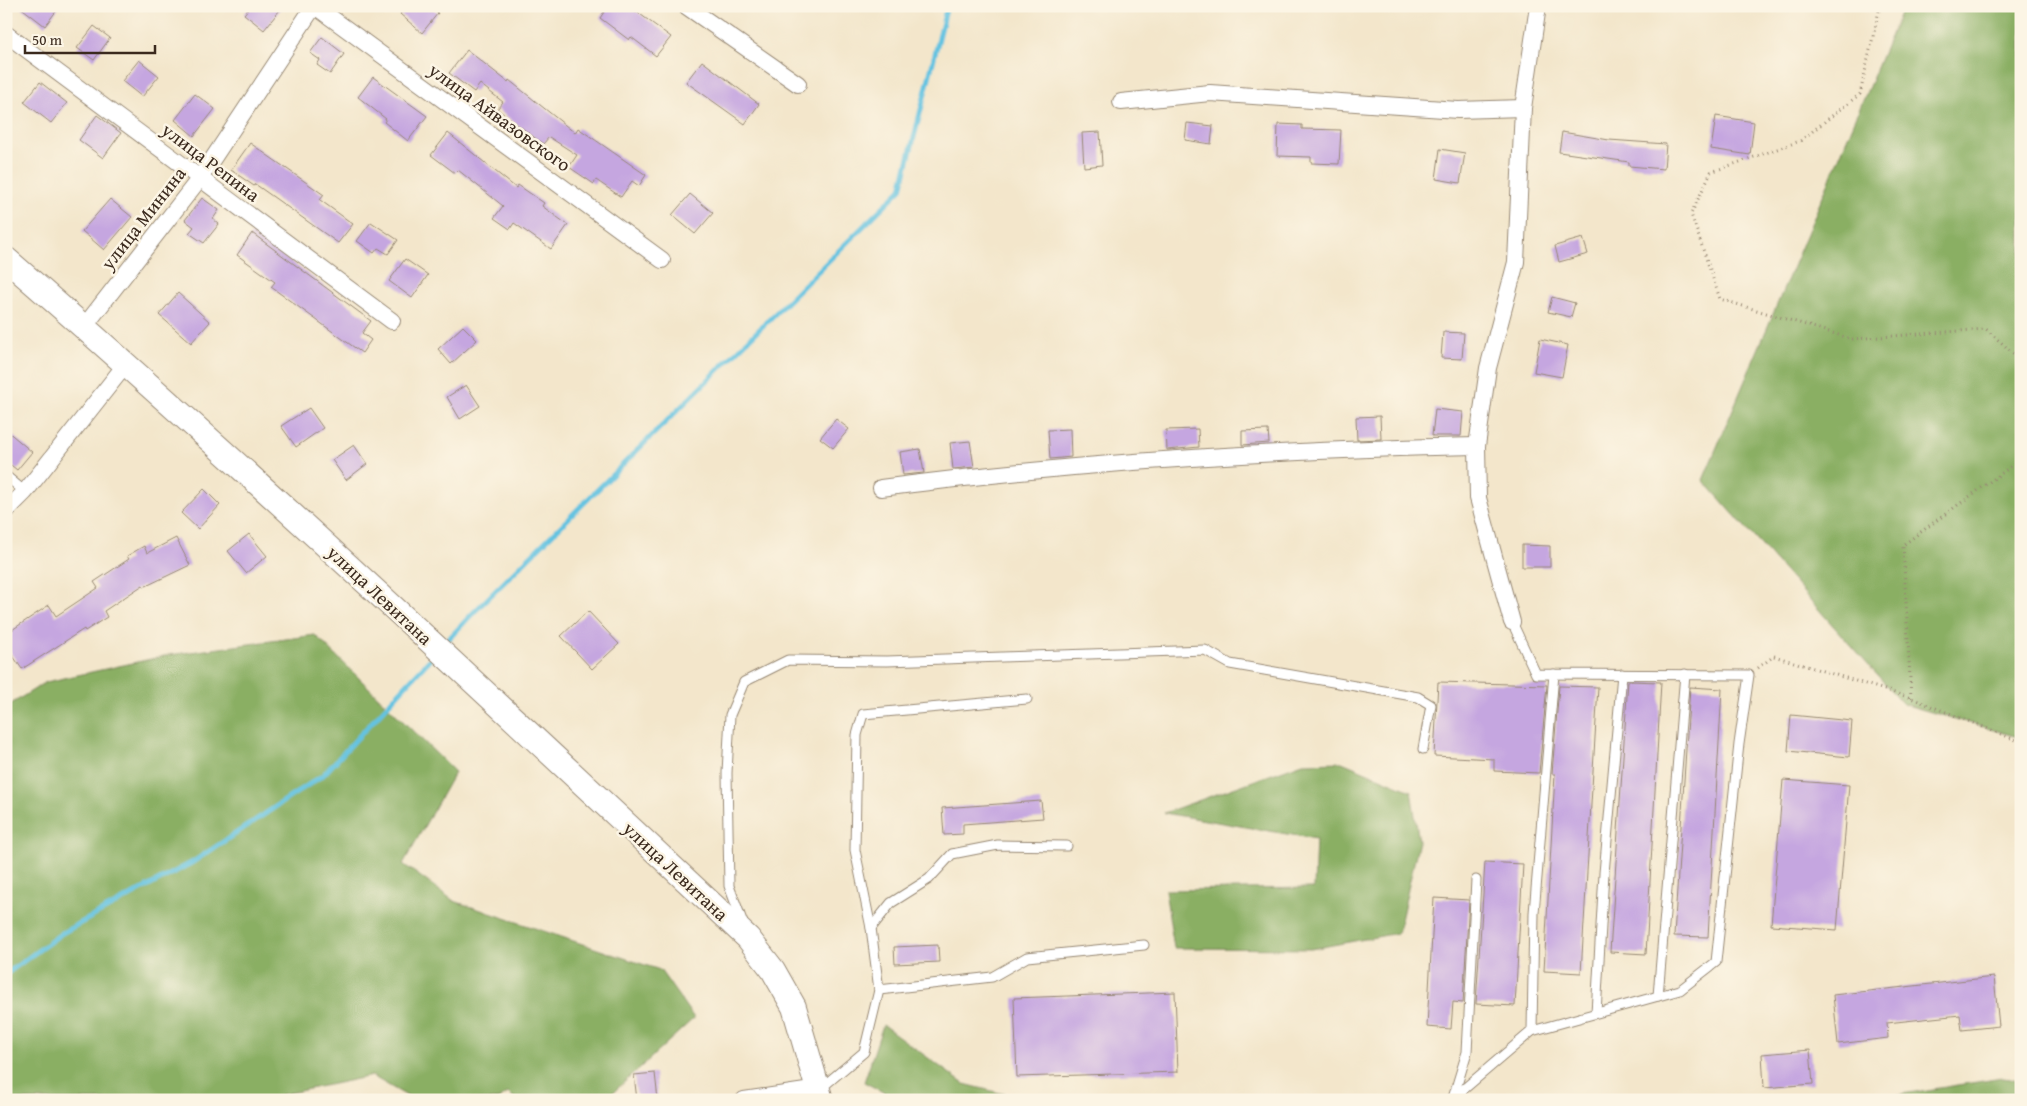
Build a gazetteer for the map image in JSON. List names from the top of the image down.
{
  "streets": {
    "main road": ["улица Левитана"],
    "street": ["улица Айвазовского", "улица Репина", "улица Минина"]
  },
  "crossings": [
    ["улица Айвазовского", "улица Минина"],
    ["улица Репина", "улица Минина"],
    ["улица Минина", "улица Левитана"]
  ],
  "scale_bar": "50 m"
}
